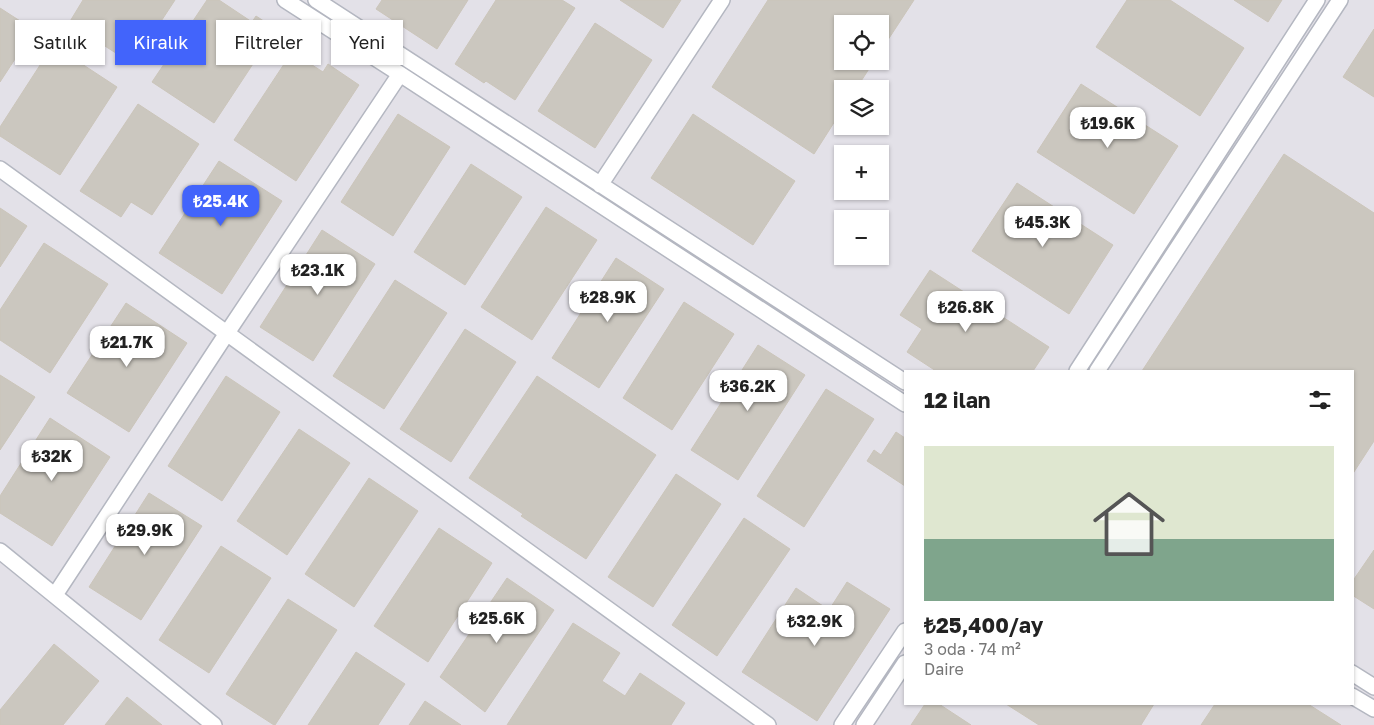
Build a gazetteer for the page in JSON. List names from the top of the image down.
{
  "page": {
    "map_buttons": ["+", "−"],
    "chip": [
      "Satılık",
      "Kiralık",
      "Filtreler",
      "Yeni"
    ],
    "price": [
      "₺19.6K",
      "₺25.4K",
      "₺45.3K",
      "₺23.1K",
      "₺28.9K",
      "₺26.8K",
      "₺21.7K",
      "₺36.2K",
      "₺32K",
      "₺29.9K",
      "₺25.6K",
      "₺32.9K"
    ],
    "heading": "12 ilan",
    "list": [
      {
        "name": "₺25,400/ay",
        "note": "3 oda · 74 m² · Daire"
      }
    ]
  }
}
